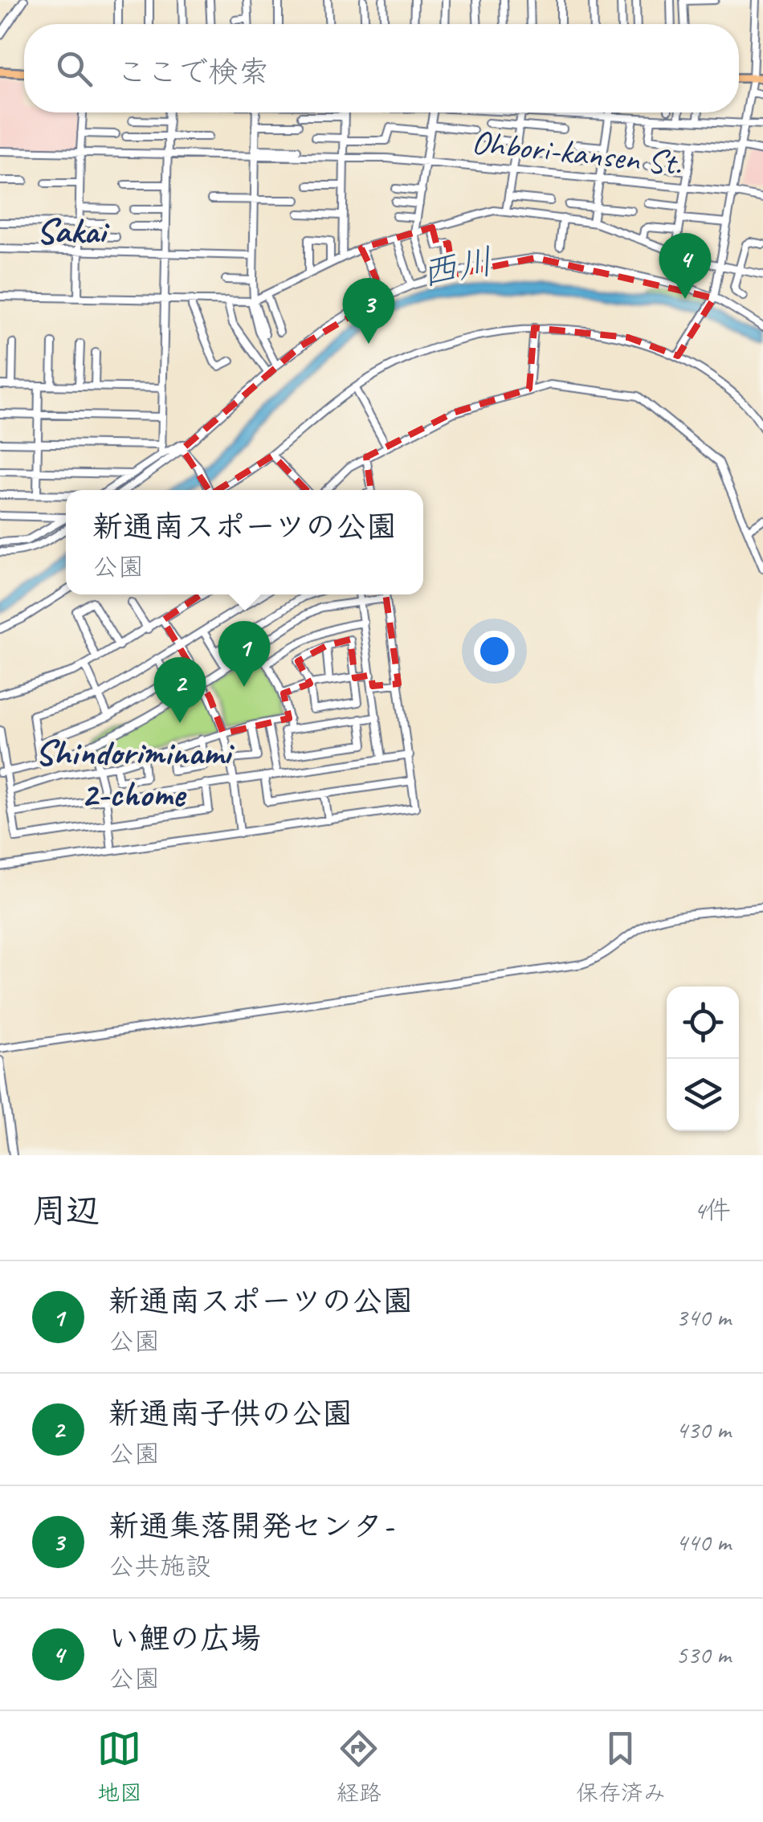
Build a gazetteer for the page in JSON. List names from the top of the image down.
{
  "streets": {
    "street": ["Ohbori-kansen St."]
  },
  "districts": ["Sakai", "Shindoriminami 2-chome"],
  "water": ["西川"],
  "page": {
    "search": "ここで検索",
    "pins": [
      "4",
      "3",
      "1",
      "2"
    ],
    "popup": ["新通南スポーツの公園", "公園"],
    "heading": ["周辺", "4件"],
    "list": [
      {
        "mark": "1",
        "name": "新通南スポーツの公園",
        "note": "公園",
        "value": "340 m"
      },
      {
        "mark": "2",
        "name": "新通南子供の公園",
        "note": "公園",
        "value": "430 m"
      },
      {
        "mark": "3",
        "name": "新通集落開発センタ-",
        "note": "公共施設",
        "value": "440 m"
      },
      {
        "mark": "4",
        "name": "い鯉の広場",
        "note": "公園",
        "value": "530 m"
      }
    ],
    "nav": ["地図", "経路", "保存済み"]
  }
}
